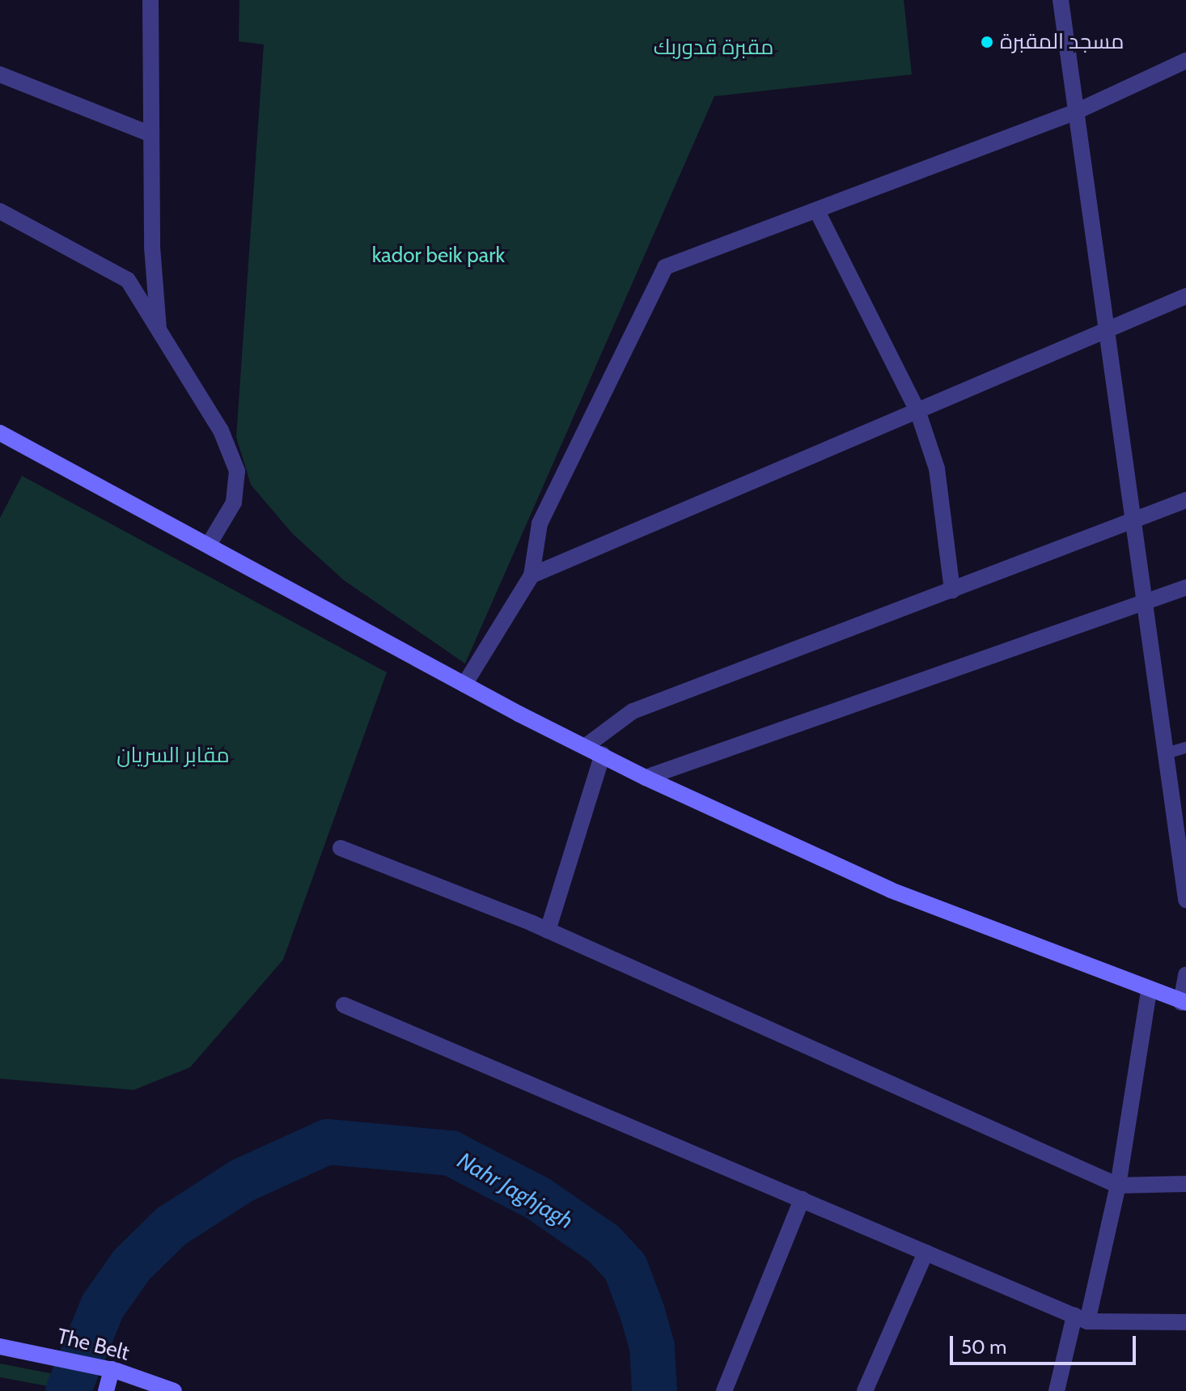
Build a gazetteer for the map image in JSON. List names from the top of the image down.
{
  "streets": {
    "street": ["The Belt"]
  },
  "water": ["Nahr Jaghjagh"],
  "parks": ["مقبرة قدوربك", "kador beik park", "مقابر السريان"],
  "places": ["مسجد المقبرة"],
  "scale_bar": "50 m"
}
